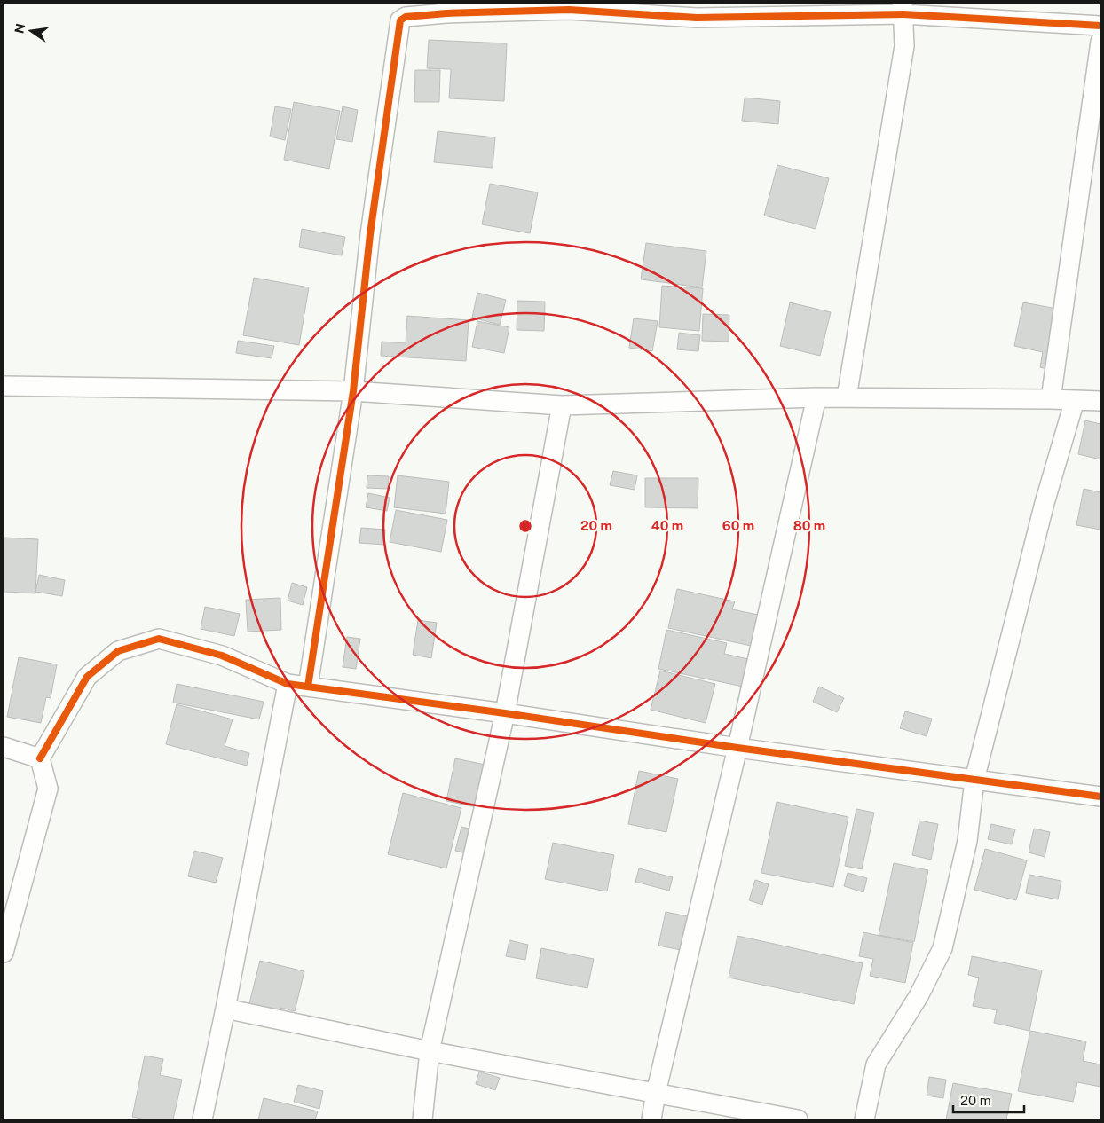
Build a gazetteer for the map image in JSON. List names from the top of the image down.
{
  "scale_bar": "20 m",
  "north": "left",
  "rings": [
    "20 m",
    "40 m",
    "60 m",
    "80 m"
  ]
}
